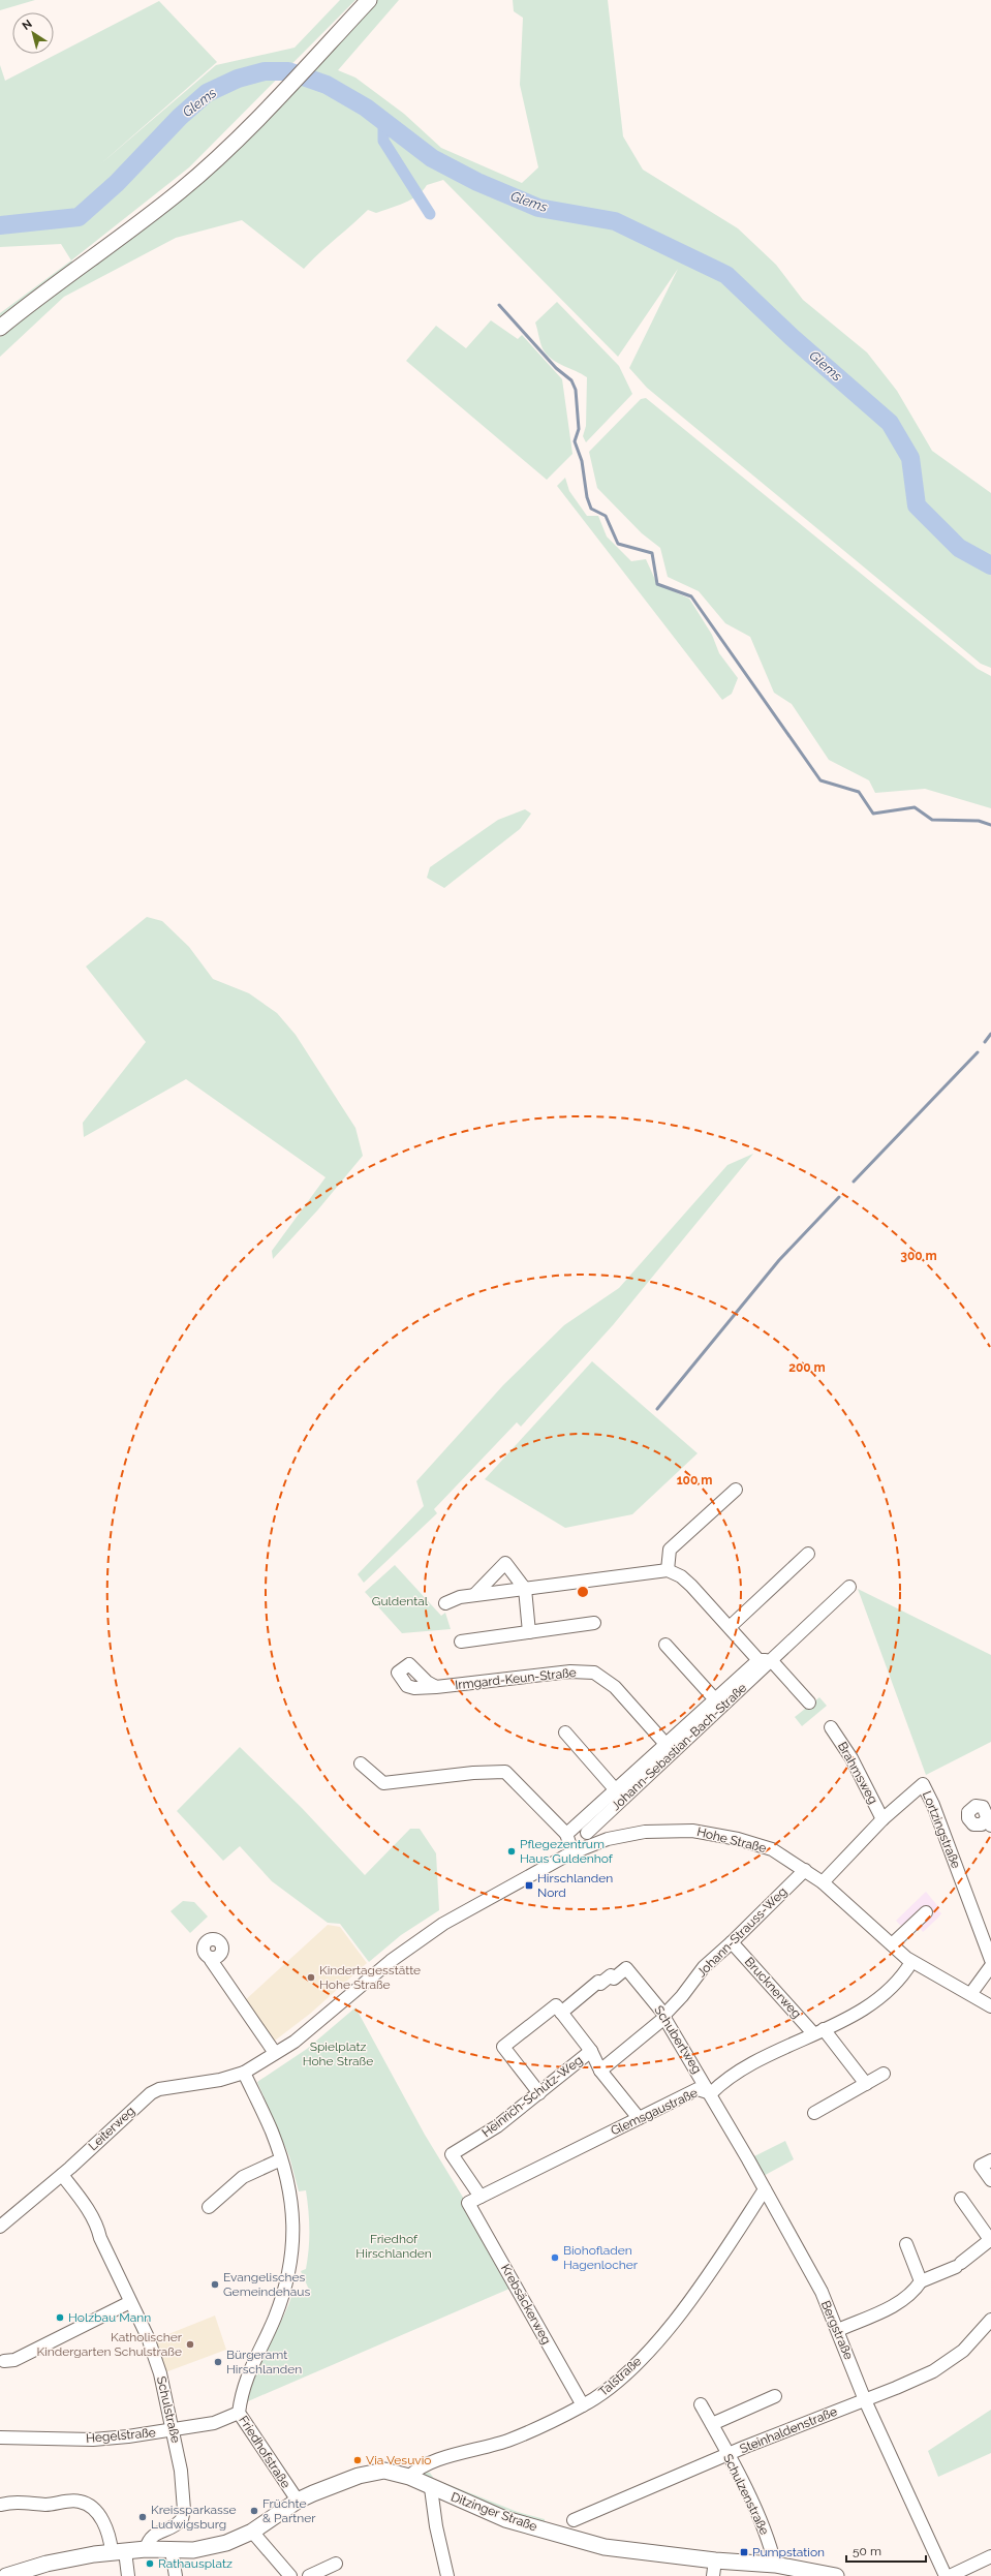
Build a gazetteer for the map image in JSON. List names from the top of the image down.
{
  "streets": {
    "street": [
      "Irmgard-Keun-Straße",
      "Johann-Sebastian-Bach-Straße",
      "Brahmsweg",
      "Lortzingstraße",
      "Hohe Straße",
      "Johann-Strauss-Weg",
      "Brucknerweg",
      "Schubertweg",
      "Heinrich-Schütz-Weg",
      "Glemsgaustraße",
      "Leiterweg",
      "Krebsäckerweg",
      "Bergstraße",
      "Talstraße",
      "Schulstraße",
      "Steinhaldenstraße",
      "Hegelstraße",
      "Friedhofstraße",
      "Schulzenstraße",
      "Ditzinger Straße"
    ]
  },
  "crossings": [
    ["Irmgard-Keun-Straße", "Johann-Sebastian-Bach-Straße"],
    ["Brahmsweg", "Lortzingstraße"],
    ["Lortzingstraße", "Hohe Straße"],
    ["Hohe Straße", "Johann-Strauss-Weg"],
    ["Hohe Straße", "Glemsgaustraße"],
    ["Hohe Straße", "Leiterweg"],
    ["Hohe Straße", "Friedhofstraße"],
    ["Johann-Strauss-Weg", "Brucknerweg"],
    ["Johann-Strauss-Weg", "Schubertweg"],
    ["Brucknerweg", "Glemsgaustraße"],
    ["Schubertweg", "Glemsgaustraße"],
    ["Schubertweg", "Bergstraße"],
    ["Heinrich-Schütz-Weg", "Glemsgaustraße"],
    ["Glemsgaustraße", "Krebsäckerweg"],
    ["Glemsgaustraße", "Bergstraße"],
    ["Leiterweg", "Schulstraße"],
    ["Leiterweg", "Friedhofstraße"],
    ["Krebsäckerweg", "Talstraße"],
    ["Bergstraße", "Talstraße"],
    ["Bergstraße", "Steinhaldenstraße"],
    ["Talstraße", "Ditzinger Straße"],
    ["Schulstraße", "Hegelstraße"],
    ["Schulstraße", "Ditzinger Straße"],
    ["Steinhaldenstraße", "Schulzenstraße"],
    ["Hegelstraße", "Friedhofstraße"],
    ["Friedhofstraße", "Ditzinger Straße"],
    ["Schulzenstraße", "Ditzinger Straße"]
  ],
  "water": ["Glems"],
  "parks": ["Guldental", "Spielplatz Hohe Straße", "Friedhof Hirschlanden"],
  "places": {
    "other": [
      "Pflegezentrum Haus Guldenhof",
      "Kindertagesstätte Hohe Straße",
      "Biohofladen Hagenlocher",
      "Evangelisches Gemeindehaus",
      "Holzbau Mann",
      "Katholischer Kindergarten Schulstraße",
      "Bürgeramt Hirschlanden",
      "Via Vesuvio",
      "Früchte & Partner",
      "Kreissparkasse Ludwigsburg",
      "Rathausplatz"
    ],
    "transit": ["Hirschlanden Nord", "Pumpstation"]
  },
  "scale_bar": "50 m",
  "north": "top left",
  "rings": ["300 m", "200 m", "100 m"]
}
